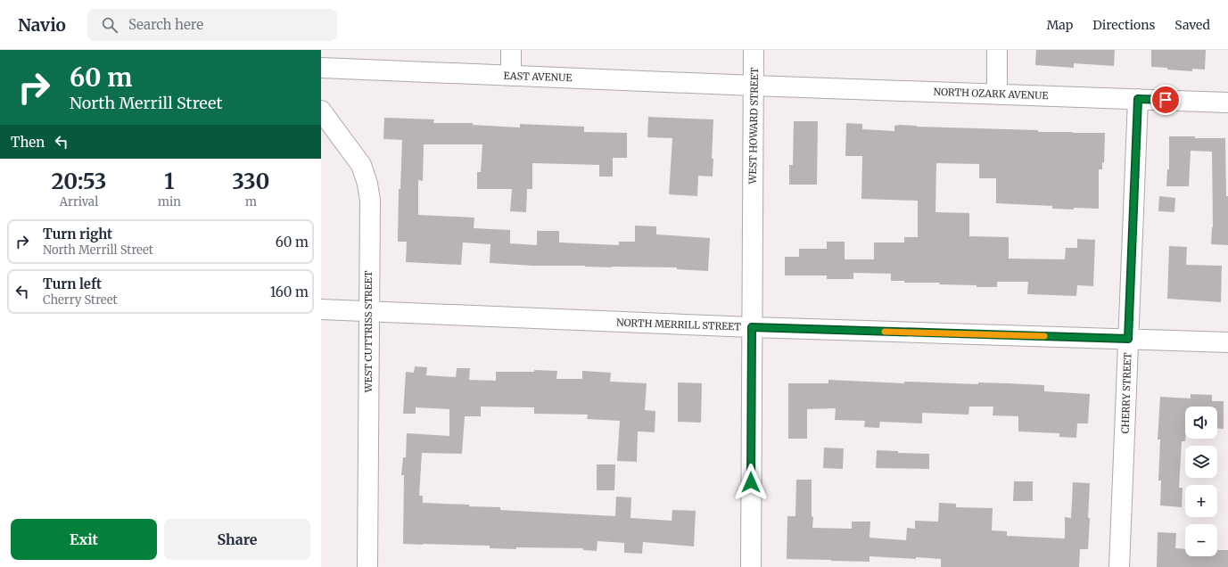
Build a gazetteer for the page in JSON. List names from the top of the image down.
{
  "streets": {
    "street": [
      "EAST AVENUE",
      "NORTH OZARK AVENUE",
      "WEST HOWARD STREET",
      "NORTH MERRILL STREET",
      "WEST CUTTRISS STREET",
      "CHERRY STREET"
    ]
  },
  "crossings": [
    ["EAST AVENUE", "NORTH OZARK AVENUE"],
    ["EAST AVENUE", "WEST HOWARD STREET"],
    ["NORTH OZARK AVENUE", "WEST HOWARD STREET"],
    ["NORTH OZARK AVENUE", "CHERRY STREET"],
    ["WEST HOWARD STREET", "NORTH MERRILL STREET"],
    ["NORTH MERRILL STREET", "WEST CUTTRISS STREET"],
    ["NORTH MERRILL STREET", "CHERRY STREET"]
  ],
  "page": {
    "header": "Navio",
    "search": "Search here",
    "nav": ["Map", "Directions", "Saved"],
    "turn": ["60 m", "North Merrill Street"],
    "then": "Then",
    "eta": [
      "20:53",
      "Arrival",
      "1",
      "min",
      "330",
      "m"
    ],
    "list": [
      {
        "name": "Turn right",
        "note": "North Merrill Street",
        "value": "60 m"
      },
      {
        "name": "Turn left",
        "note": "Cherry Street",
        "value": "160 m"
      }
    ],
    "map_buttons": ["+", "−"],
    "buttons": ["Exit", "Share"]
  }
}
